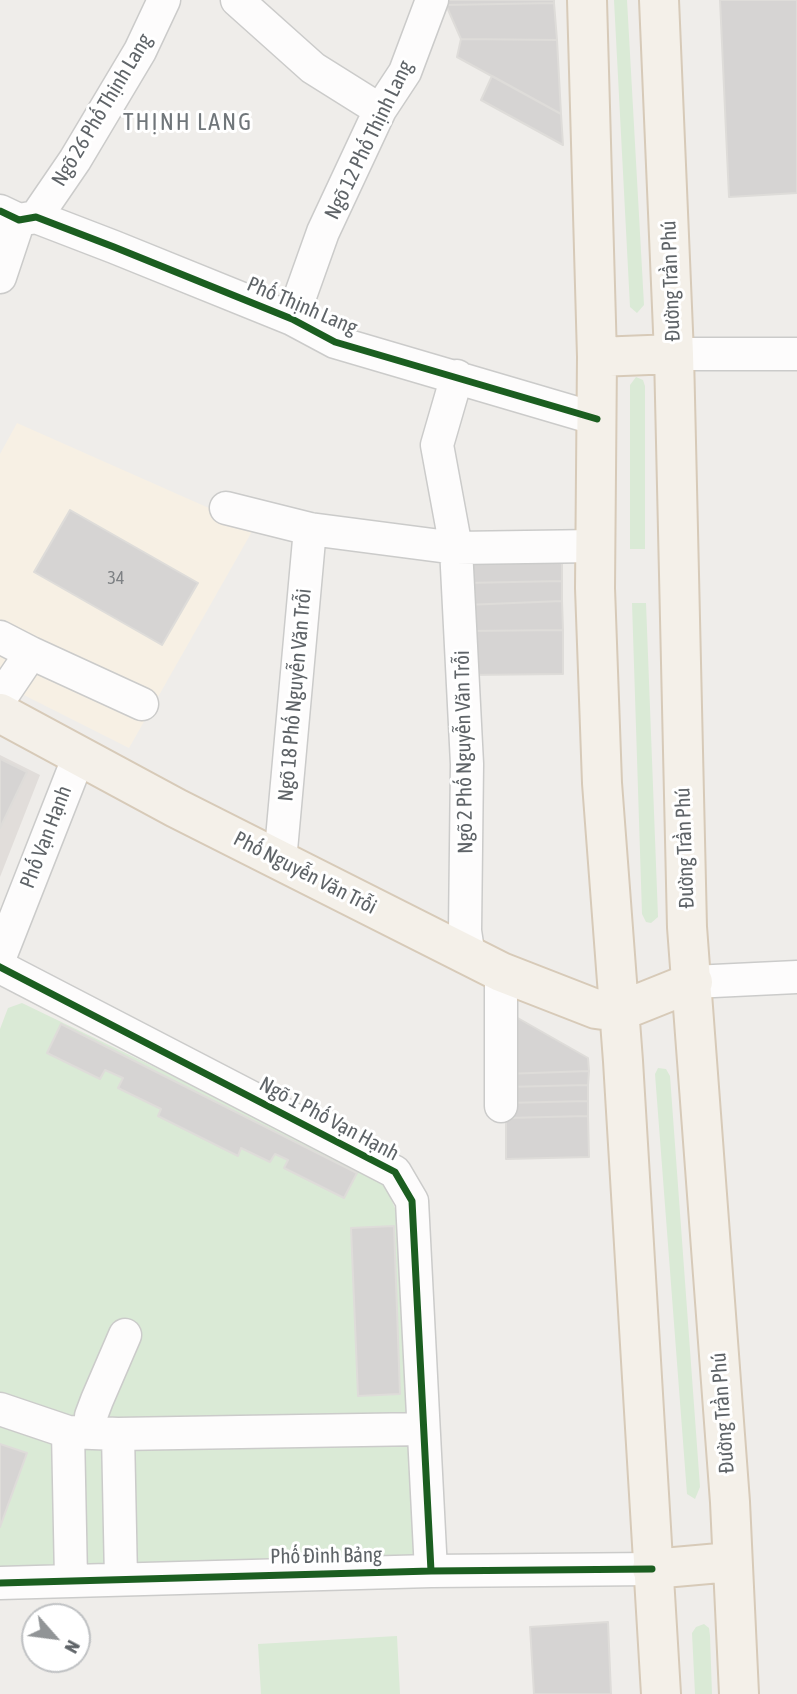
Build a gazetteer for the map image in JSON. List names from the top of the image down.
{
  "streets": {
    "main road": ["Đường Trần Phú", "Phố Nguyễn Văn Trỗi"],
    "street": [
      "Ngõ 26 Phố Thịnh Lang",
      "Ngõ 12 Phố Thịnh Lang",
      "Phố Thịnh Lang",
      "Ngõ 18 Phố Nguyễn Văn Trỗi",
      "Ngõ 2 Phố Nguyễn Văn Trỗi",
      "Phố Vạn Hạnh",
      "Ngõ 1 Phố Vạn Hạnh",
      "Phố Đình Bảng"
    ]
  },
  "crossings": [
    ["Ngõ 26 Phố Thịnh Lang", "Phố Thịnh Lang"],
    ["Ngõ 12 Phố Thịnh Lang", "Phố Thịnh Lang"],
    ["Phố Thịnh Lang", "Ngõ 2 Phố Nguyễn Văn Trỗi"],
    ["Ngõ 18 Phố Nguyễn Văn Trỗi", "Phố Nguyễn Văn Trỗi"],
    ["Ngõ 2 Phố Nguyễn Văn Trỗi", "Phố Nguyễn Văn Trỗi"],
    ["Phố Vạn Hạnh", "Phố Nguyễn Văn Trỗi"],
    ["Ngõ 1 Phố Vạn Hạnh", "Phố Đình Bảng"]
  ],
  "districts": ["THỊNH LANG"],
  "house_numbers": ["34"],
  "north": "bottom right"
}
